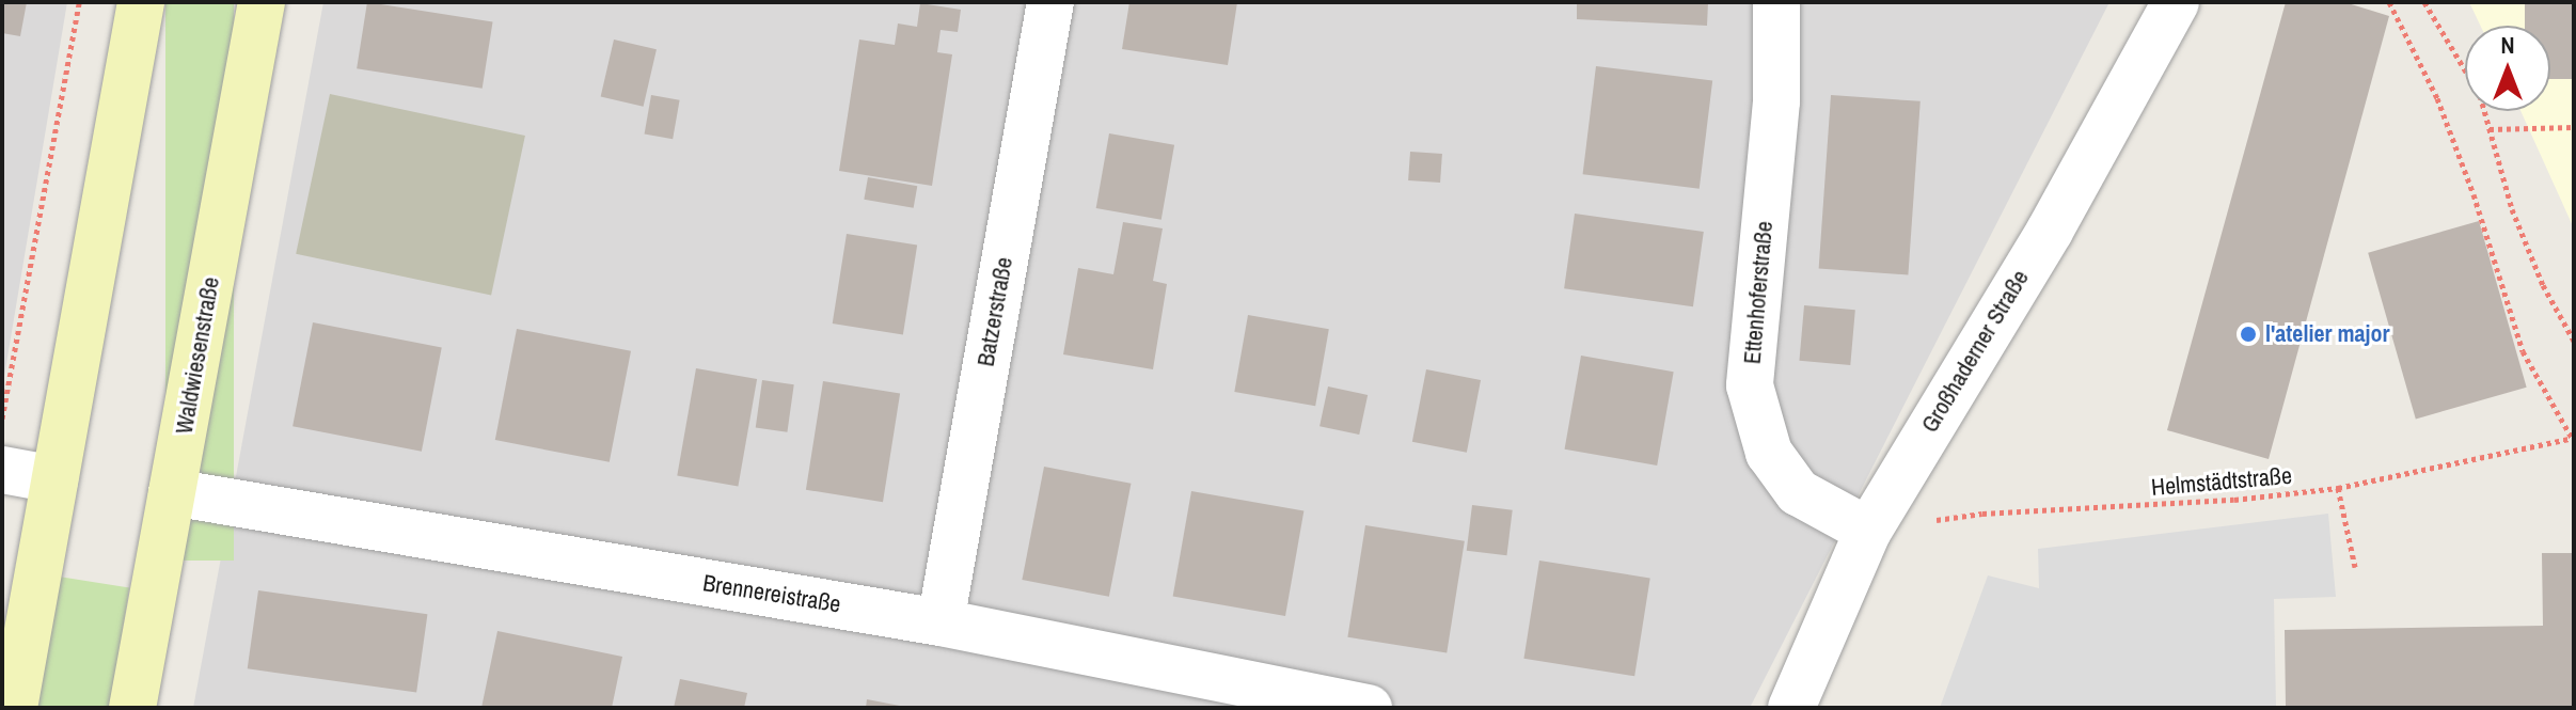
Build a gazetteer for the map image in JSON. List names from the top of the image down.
{
  "streets": {
    "main road": ["Waldwiesenstraße"],
    "street": [
      "Ettenhoferstraße",
      "Batzerstraße",
      "Großhaderner Straße",
      "Brennereistraße"
    ],
    "path": ["Helmstädtstraße"]
  },
  "crossings": [
    ["Ettenhoferstraße", "Großhaderner Straße"],
    ["Ettenhoferstraße", "Helmstädtstraße"],
    ["Batzerstraße", "Brennereistraße"],
    ["Großhaderner Straße", "Helmstädtstraße"],
    ["Waldwiesenstraße", "Brennereistraße"]
  ],
  "places": ["l'atelier major"],
  "north": "top"
}
